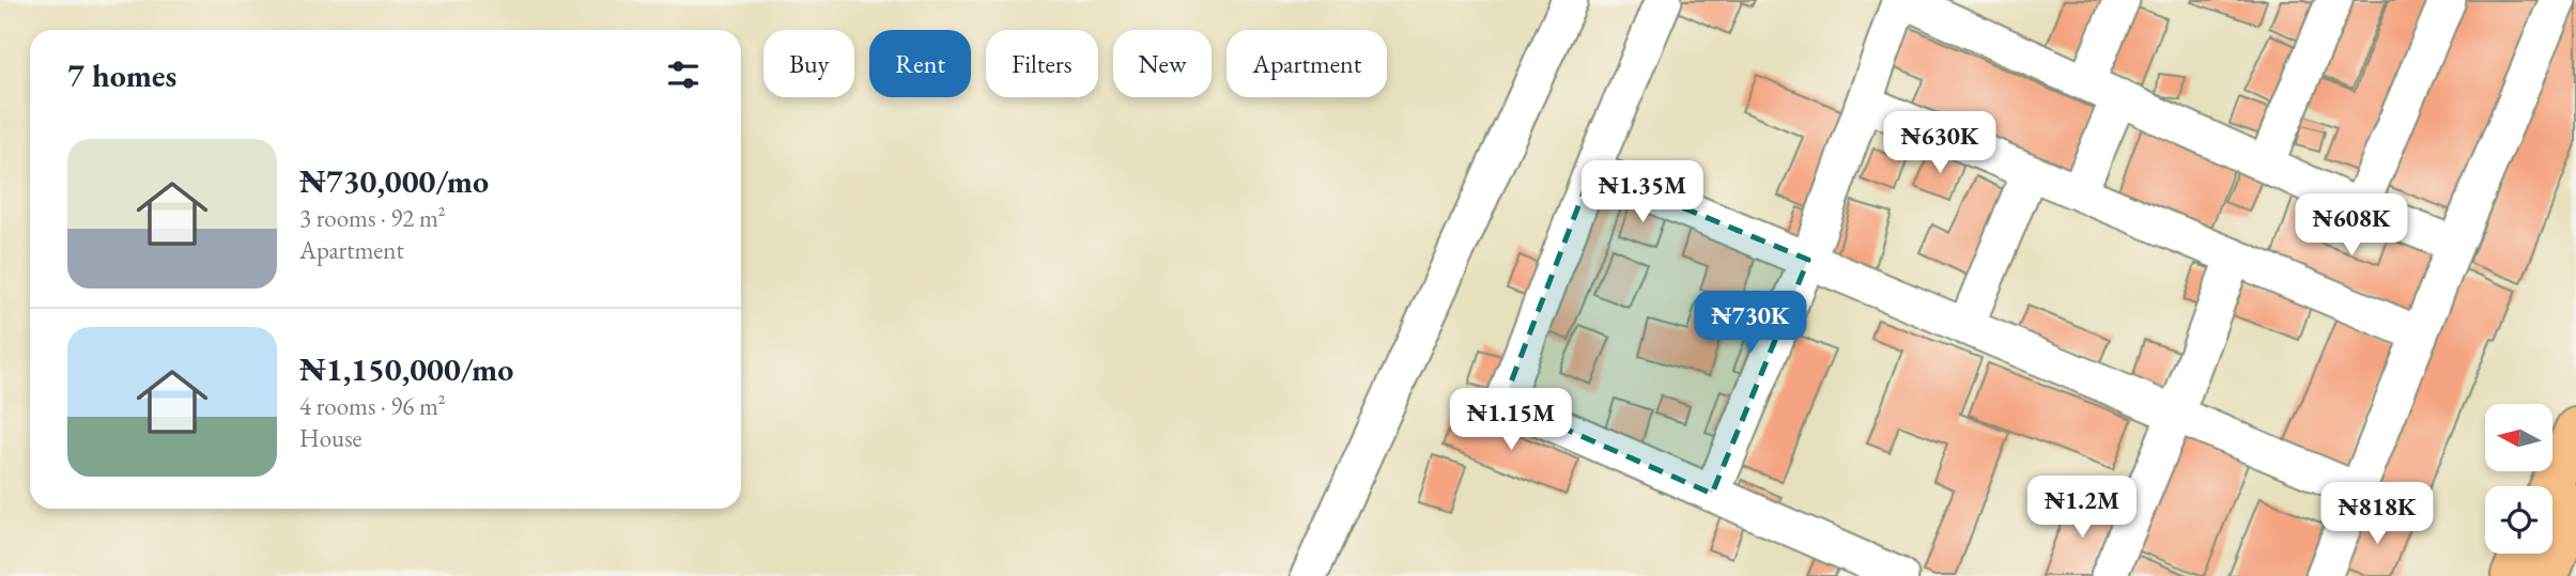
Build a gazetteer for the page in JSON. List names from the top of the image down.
{
  "north": "left",
  "page": {
    "chip": [
      "Buy",
      "Rent",
      "Filters",
      "New",
      "Apartment"
    ],
    "heading": "7 homes",
    "price": [
      "₦630K",
      "₦1.35M",
      "₦608K",
      "₦730K",
      "₦1.15M",
      "₦1.2M",
      "₦818K"
    ],
    "list": [
      {
        "name": "₦730,000/mo",
        "note": "3 rooms · 92 m² · Apartment"
      },
      {
        "name": "₦1,150,000/mo",
        "note": "4 rooms · 96 m² · House"
      }
    ]
  }
}
